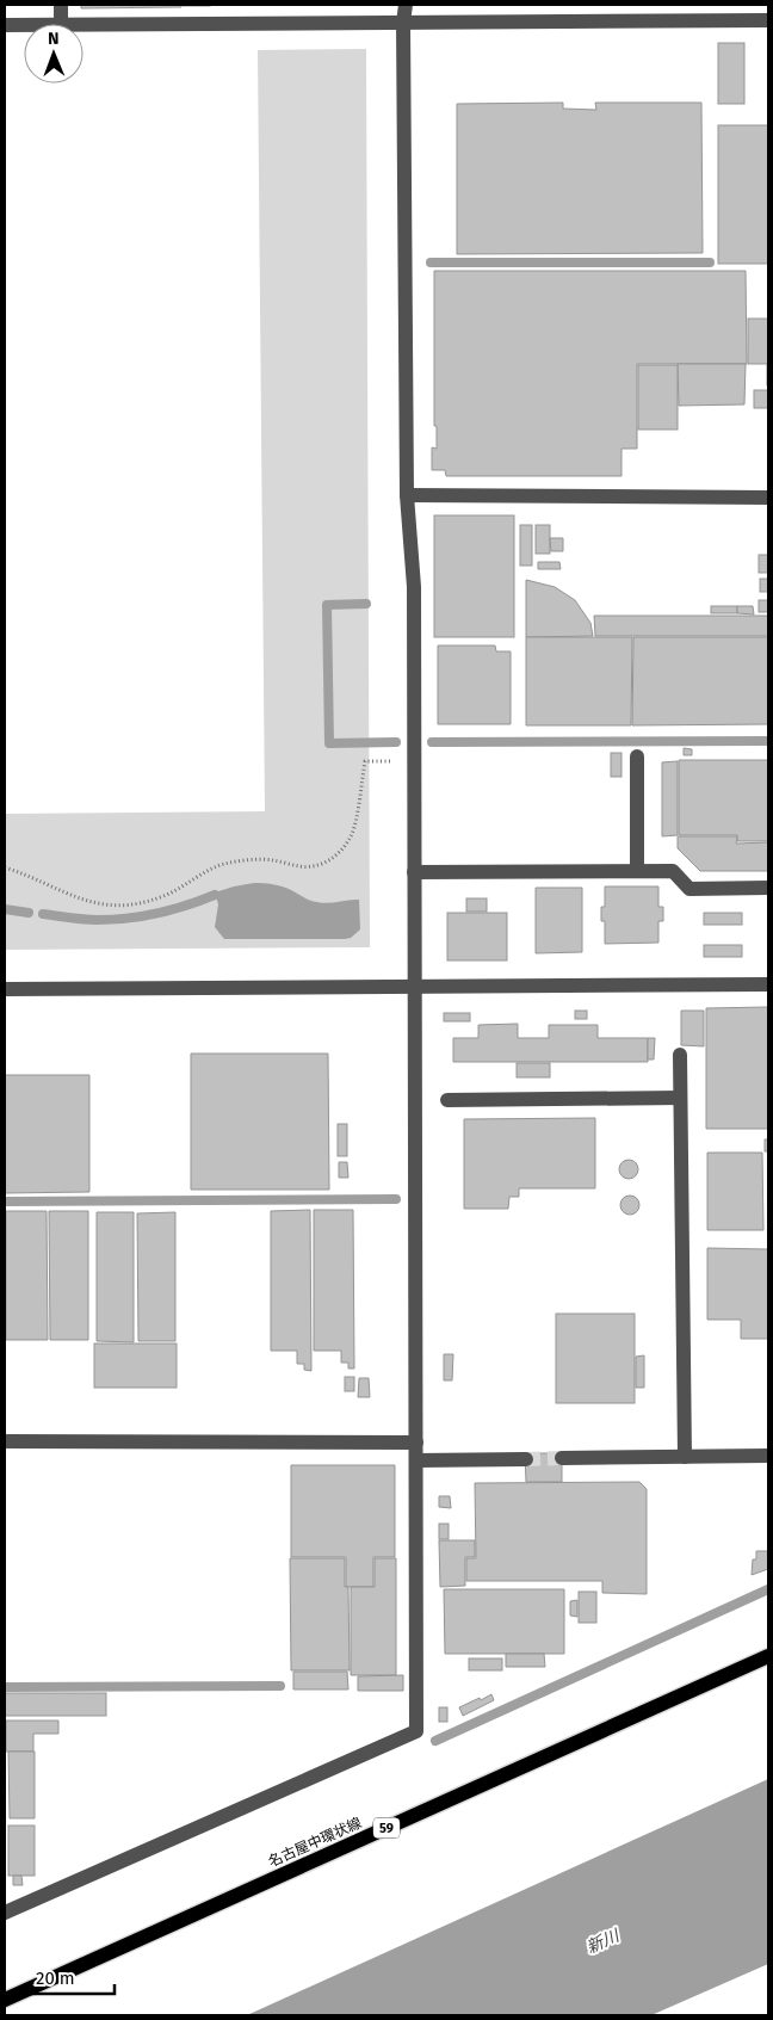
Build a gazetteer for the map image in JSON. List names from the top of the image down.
{
  "streets": {
    "main road": ["59", "名古屋中環状線"]
  },
  "water": ["新川"],
  "scale_bar": "20 m",
  "north": "top"
}
